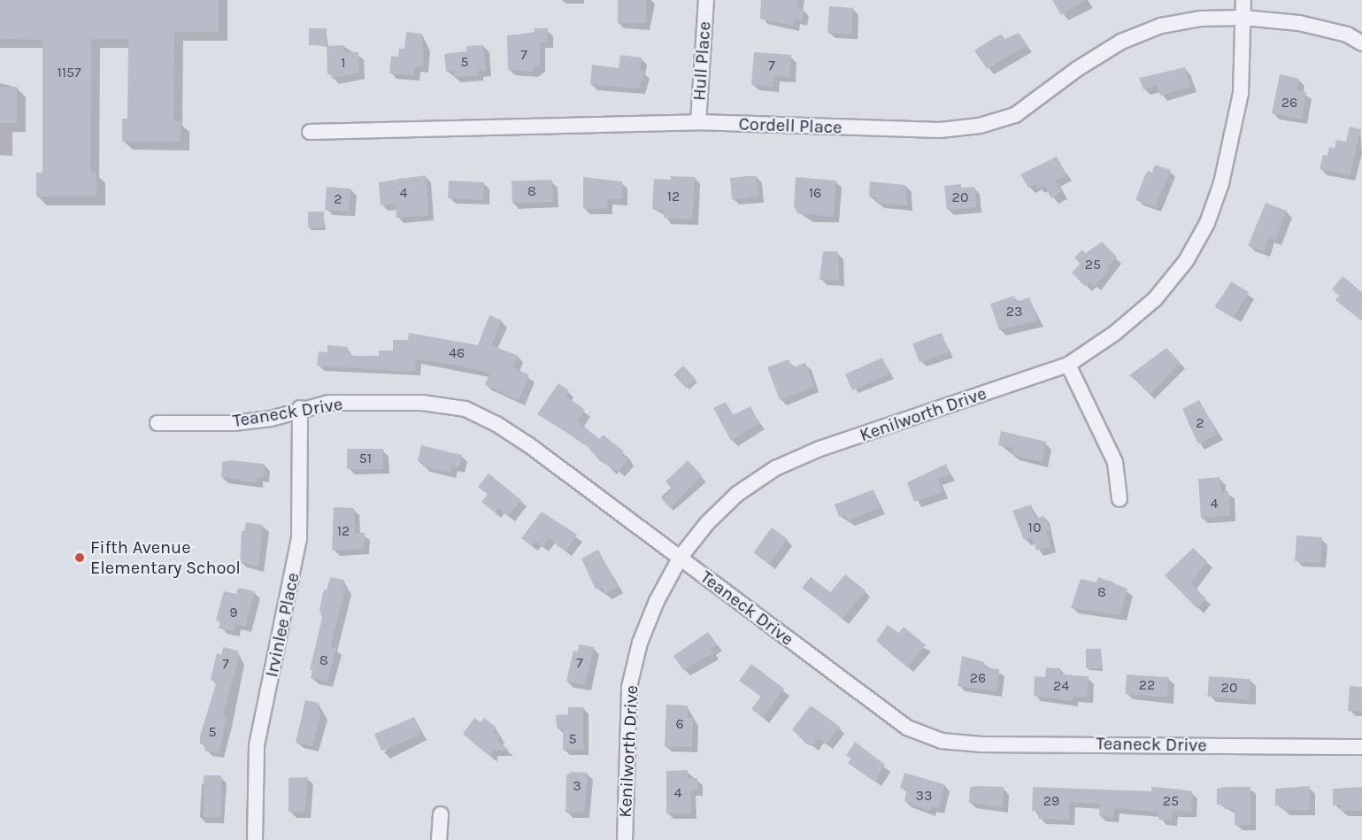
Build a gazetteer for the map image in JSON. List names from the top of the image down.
{
  "streets": {
    "street": [
      "Hull Place",
      "Cordell Place",
      "Teaneck Drive",
      "Kenilworth Drive",
      "Irvinlee Place"
    ]
  },
  "crossings": [
    ["Hull Place", "Cordell Place"],
    ["Cordell Place", "Kenilworth Drive"],
    ["Teaneck Drive", "Kenilworth Drive"],
    ["Teaneck Drive", "Irvinlee Place"]
  ],
  "places": ["Fifth Avenue Elementary School"],
  "house_numbers": [
    "7",
    "5",
    "1",
    "7",
    "1157",
    "26",
    "8",
    "4",
    "16",
    "12",
    "20",
    "2",
    "25",
    "23",
    "46",
    "2",
    "51",
    "4",
    "10",
    "12",
    "8",
    "9",
    "8",
    "7",
    "7",
    "26",
    "22",
    "24",
    "20",
    "6",
    "5",
    "5",
    "3",
    "4",
    "33",
    "29",
    "25"
  ]
}
